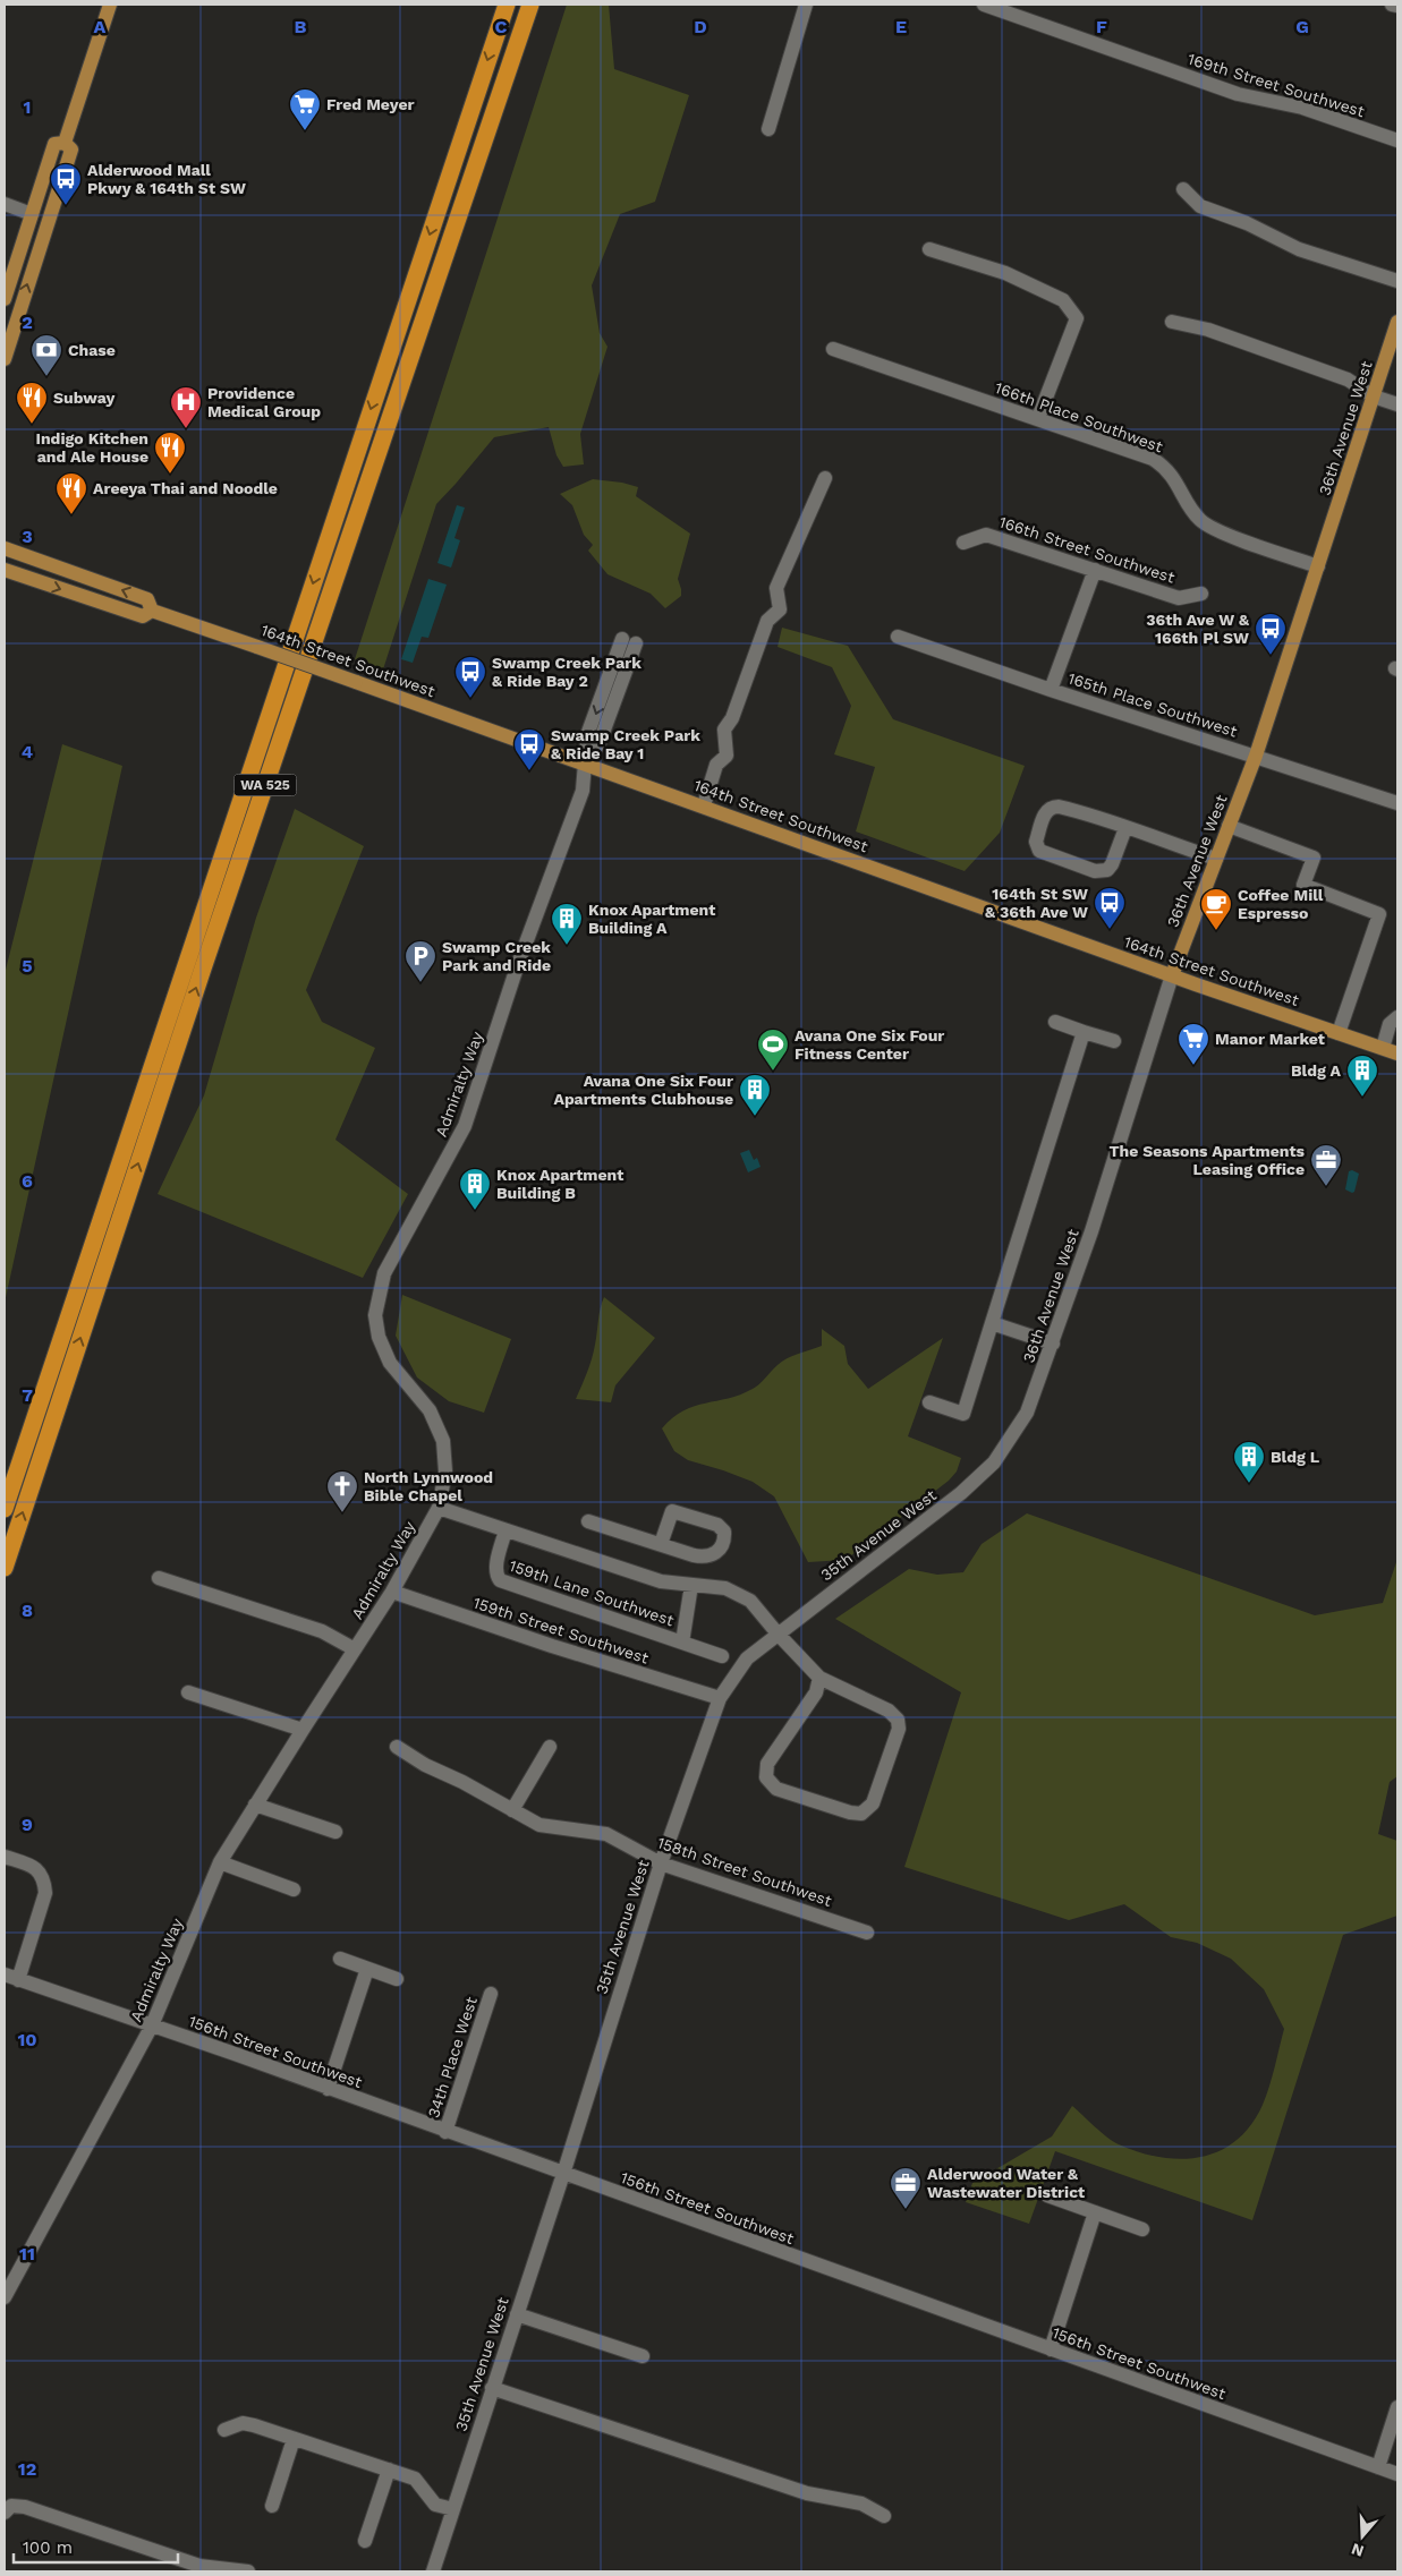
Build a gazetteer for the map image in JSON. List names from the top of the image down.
{
  "streets": {
    "highway": ["WA 525"],
    "main road": ["36th Avenue West", "164th Street Southwest"],
    "street": [
      "169th Street Southwest",
      "166th Place Southwest",
      "166th Street Southwest",
      "165th Place Southwest",
      "Admiralty Way",
      "35th Avenue West",
      "159th Lane Southwest",
      "159th Street Southwest",
      "158th Street Southwest",
      "156th Street Southwest",
      "34th Place West"
    ]
  },
  "crossings": [
    ["166th Place Southwest", "36th Avenue West"],
    ["36th Avenue West", "164th Street Southwest"],
    ["36th Avenue West", "165th Place Southwest"],
    ["36th Avenue West", "35th Avenue West"],
    ["164th Street Southwest", "Admiralty Way"],
    ["Admiralty Way", "159th Street Southwest"],
    ["Admiralty Way", "156th Street Southwest"],
    ["35th Avenue West", "159th Street Southwest"],
    ["35th Avenue West", "158th Street Southwest"],
    ["35th Avenue West", "156th Street Southwest"],
    ["156th Street Southwest", "34th Place West"]
  ],
  "places": {
    "supermarket": ["Fred Meyer", "Manor Market"],
    "bus stop": [
      "Alderwood Mall Pkwy & 164th St SW",
      "36th Ave W & 166th Pl SW",
      "Swamp Creek Park & Ride Bay 2",
      "Swamp Creek Park & Ride Bay 1",
      "164th St SW & 36th Ave W"
    ],
    "bank": ["Chase"],
    "restaurant": ["Subway", "Indigo Kitchen and Ale House", "Areeya Thai and Noodle"],
    "hospital": ["Providence Medical Group"],
    "cafe": ["Coffee Mill Espresso"],
    "building": [
      "Knox Apartment Building A",
      "Bldg A",
      "Avana One Six Four Apartments Clubhouse",
      "Knox Apartment Building B",
      "Bldg L"
    ],
    "parking": ["Swamp Creek Park and Ride"],
    "sports": ["Avana One Six Four Fitness Center"],
    "office": ["The Seasons Apartments Leasing Office", "Alderwood Water & Wastewater District"],
    "church": ["North Lynnwood Bible Chapel"]
  },
  "scale_bar": "100 m",
  "north": "bottom",
  "grid": {
    "columns": [
      "A",
      "B",
      "C",
      "D",
      "E",
      "F",
      "G"
    ],
    "rows": [
      "1",
      "2",
      "3",
      "4",
      "5",
      "6",
      "7",
      "8",
      "9",
      "10",
      "11",
      "12"
    ]
  }
}
